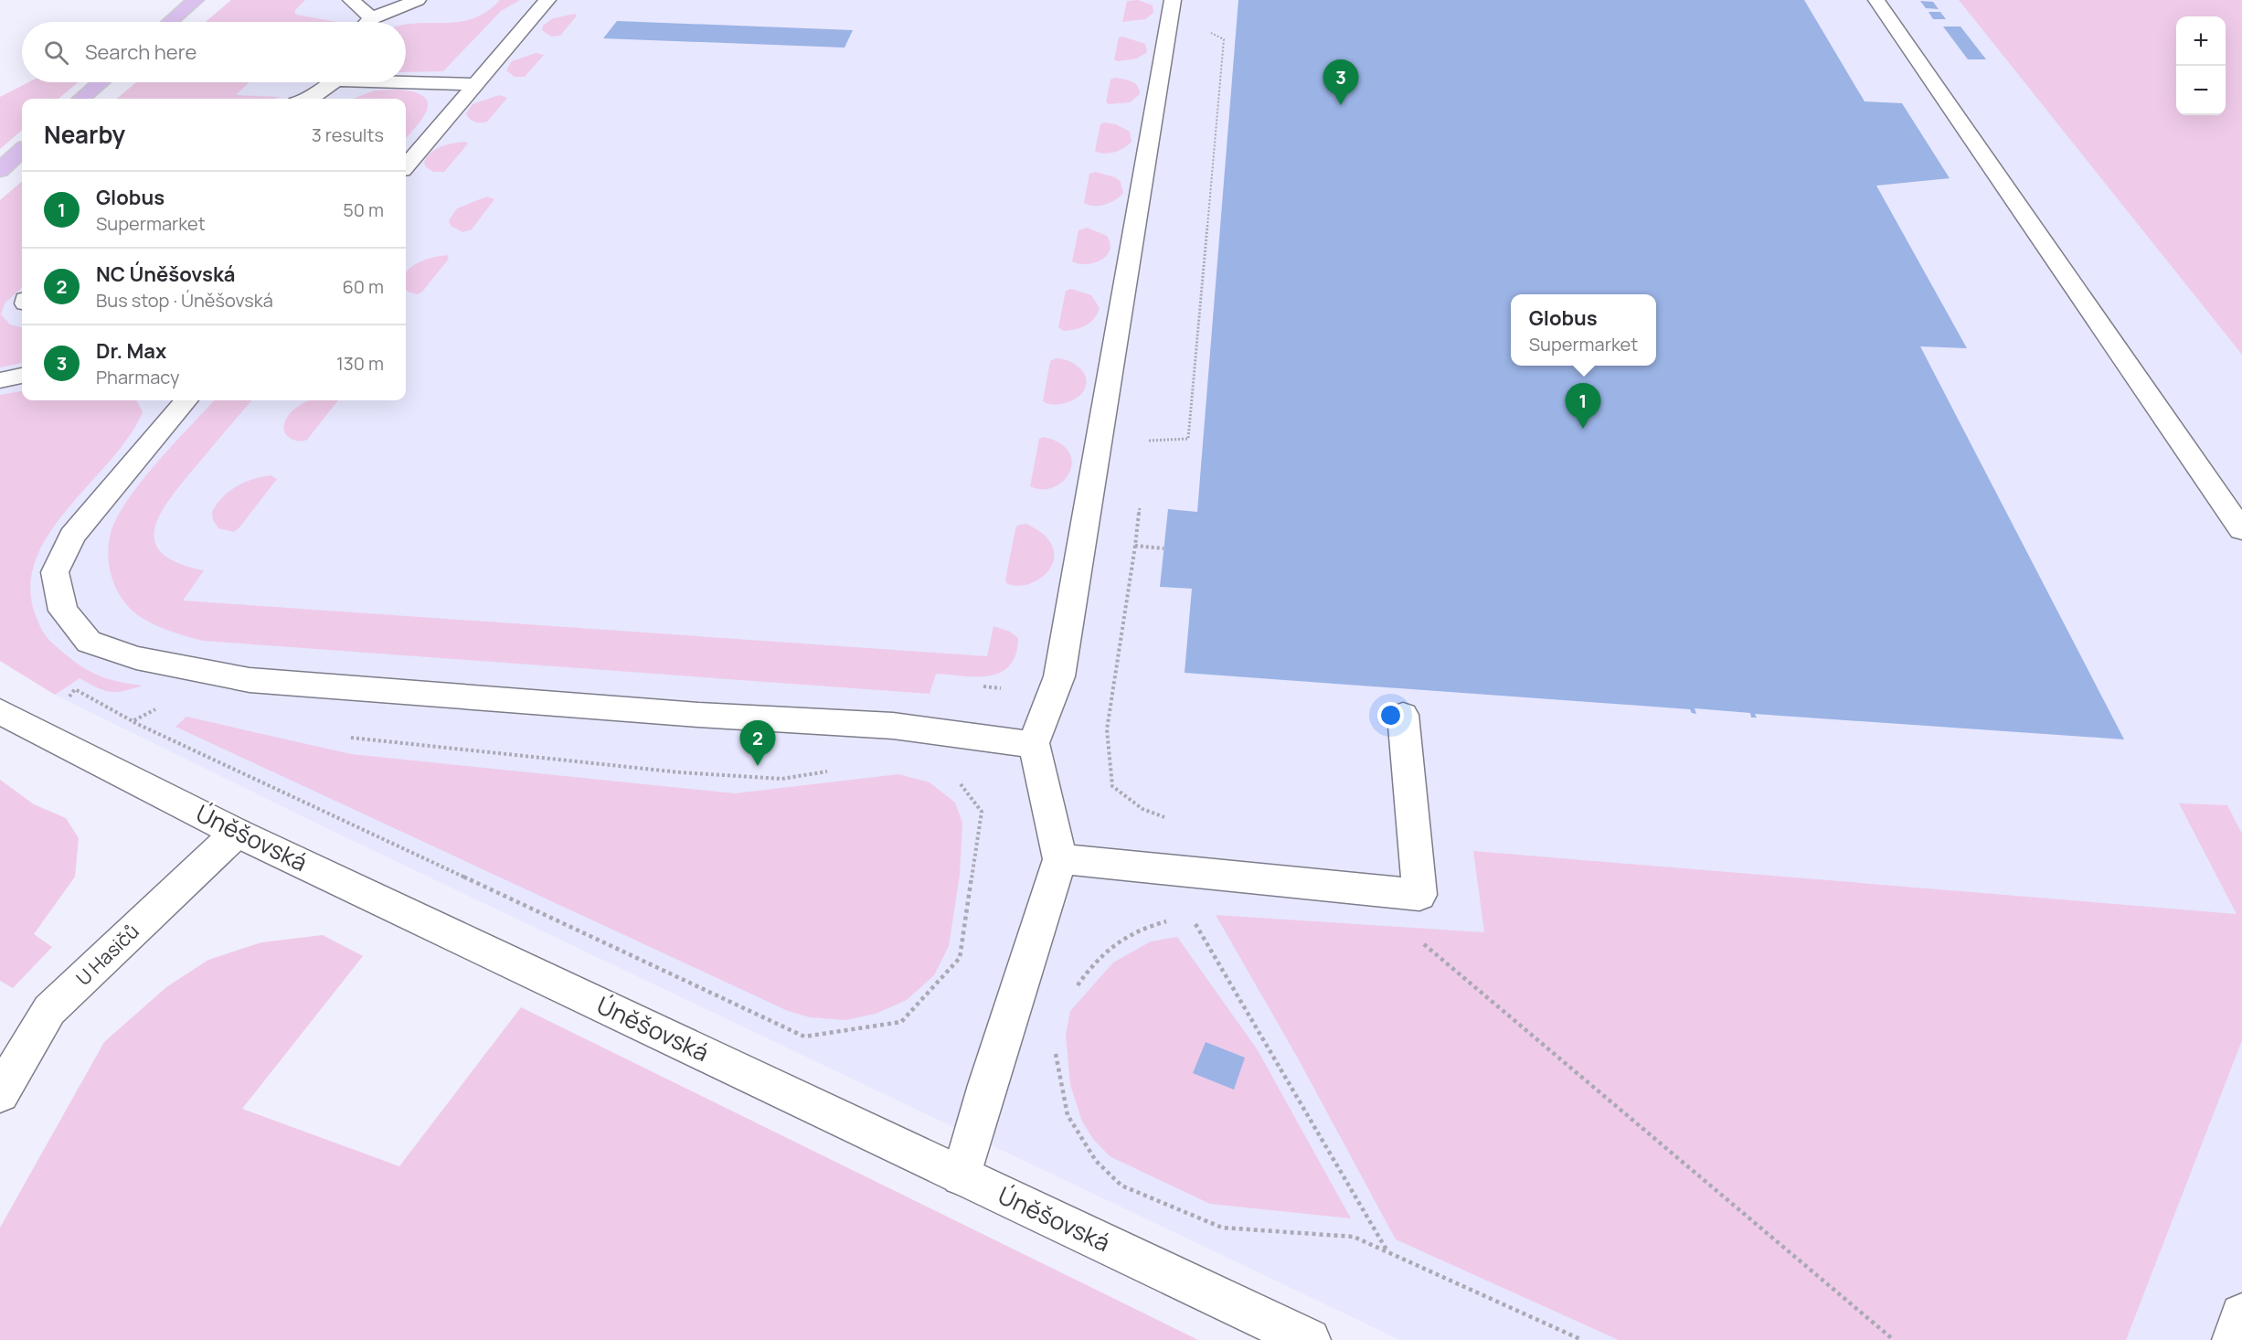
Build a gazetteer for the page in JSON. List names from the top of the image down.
{
  "streets": {
    "street": ["Úněšovská", "U Hasičů"]
  },
  "crossings": [
    ["Úněšovská", "U Hasičů"]
  ],
  "page": {
    "map_buttons": ["+", "−"],
    "search": "Search here",
    "pins": ["3", "1", "2"],
    "heading": ["Nearby", "3 results"],
    "list": [
      {
        "mark": "1",
        "name": "Globus",
        "note": "Supermarket",
        "value": "50 m"
      },
      {
        "mark": "2",
        "name": "NC Úněšovská",
        "note": "Bus stop · Úněšovská",
        "value": "60 m"
      },
      {
        "mark": "3",
        "name": "Dr. Max",
        "note": "Pharmacy",
        "value": "130 m"
      }
    ],
    "popup": ["Globus", "Supermarket"]
  }
}
